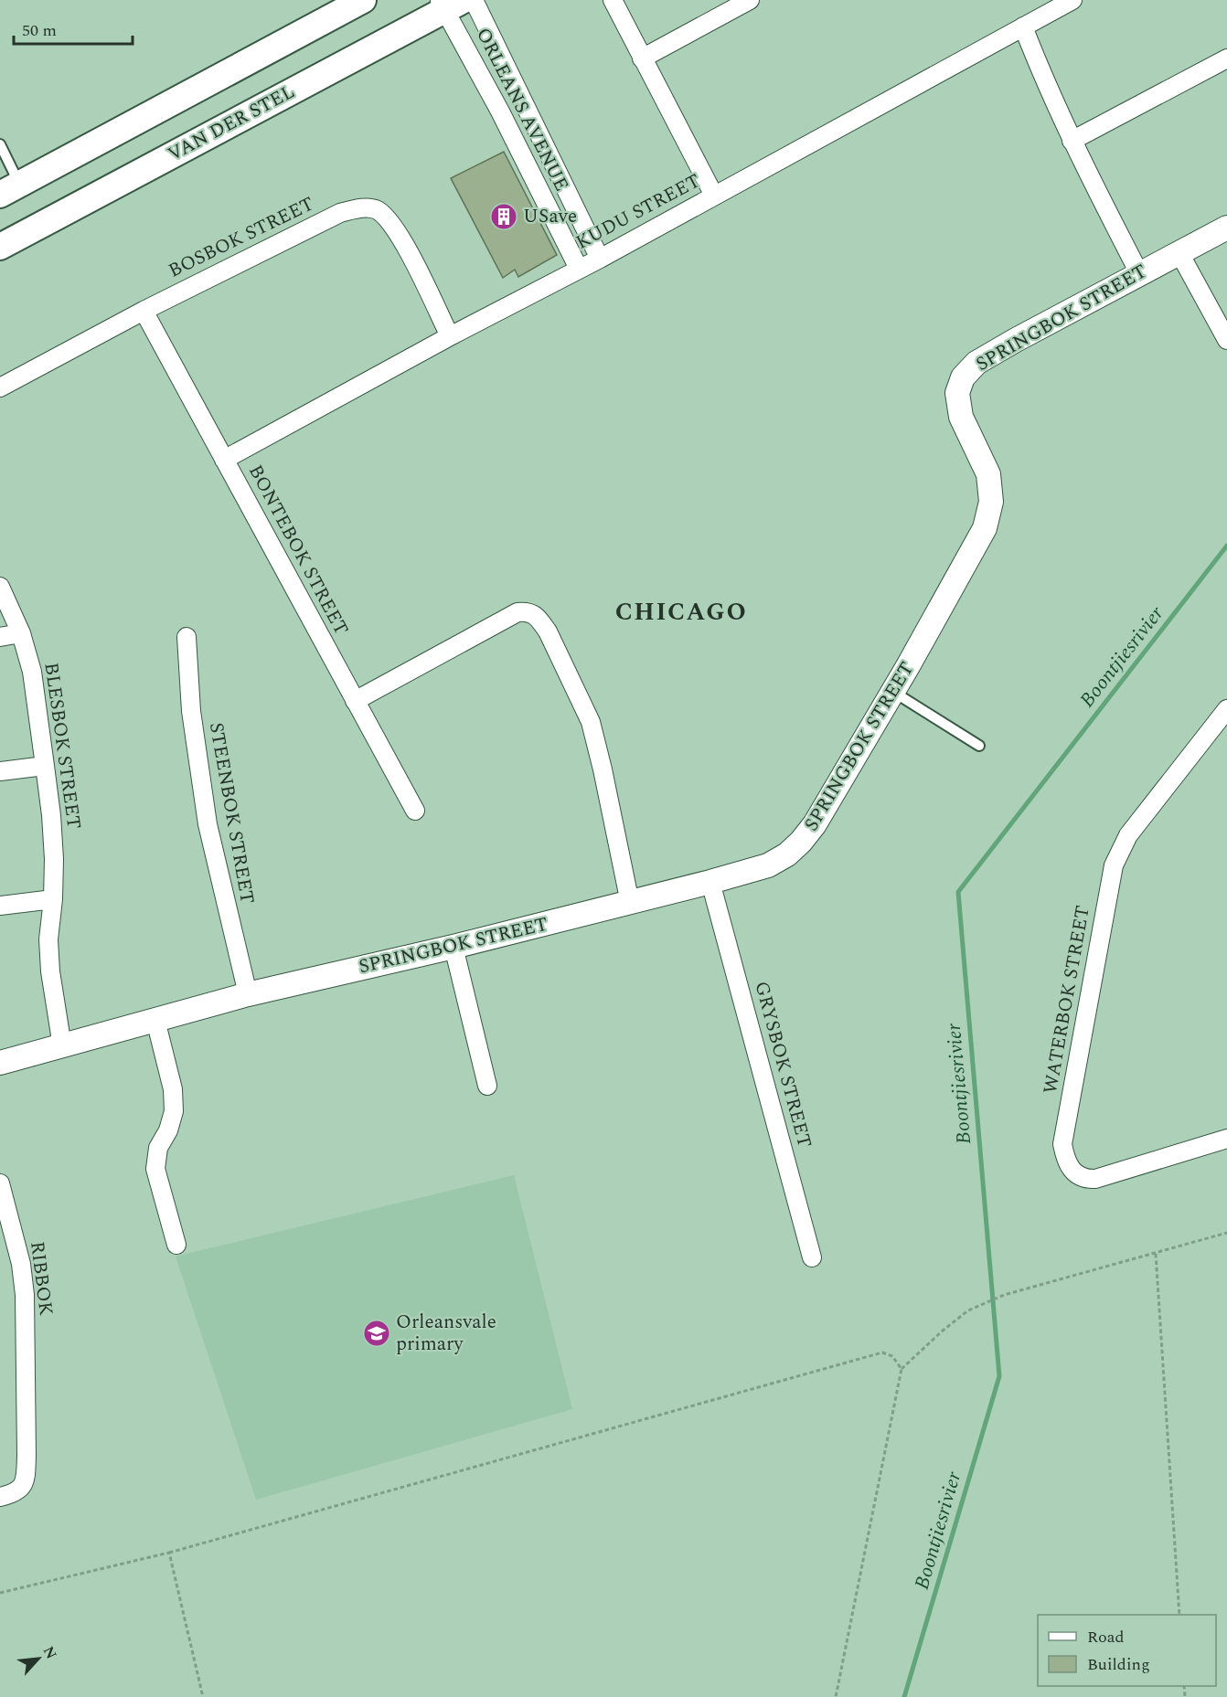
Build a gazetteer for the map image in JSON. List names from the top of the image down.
{
  "streets": {
    "main road": ["VAN DER STEL"],
    "street": [
      "ORLEANS AVENUE",
      "KUDU STREET",
      "BOSBOK STREET",
      "SPRINGBOK STREET",
      "BONTEBOK STREET",
      "BLESBOK STREET",
      "STEENBOK STREET",
      "WATERBOK STREET",
      "GRYSBOK STREET",
      "RIBBOK"
    ]
  },
  "crossings": [
    ["ORLEANS AVENUE", "VAN DER STEL"],
    ["ORLEANS AVENUE", "KUDU STREET"],
    ["KUDU STREET", "BOSBOK STREET"],
    ["KUDU STREET", "BONTEBOK STREET"],
    ["BOSBOK STREET", "BONTEBOK STREET"],
    ["SPRINGBOK STREET", "BLESBOK STREET"],
    ["SPRINGBOK STREET", "STEENBOK STREET"],
    ["SPRINGBOK STREET", "GRYSBOK STREET"]
  ],
  "districts": ["CHICAGO"],
  "water": ["Boontjiesrivier"],
  "places": {
    "building": ["USave"],
    "school or university": ["Orleansvale primary"]
  },
  "legend": ["Road", "Building"],
  "scale_bar": "50 m",
  "north": "top right"
}
